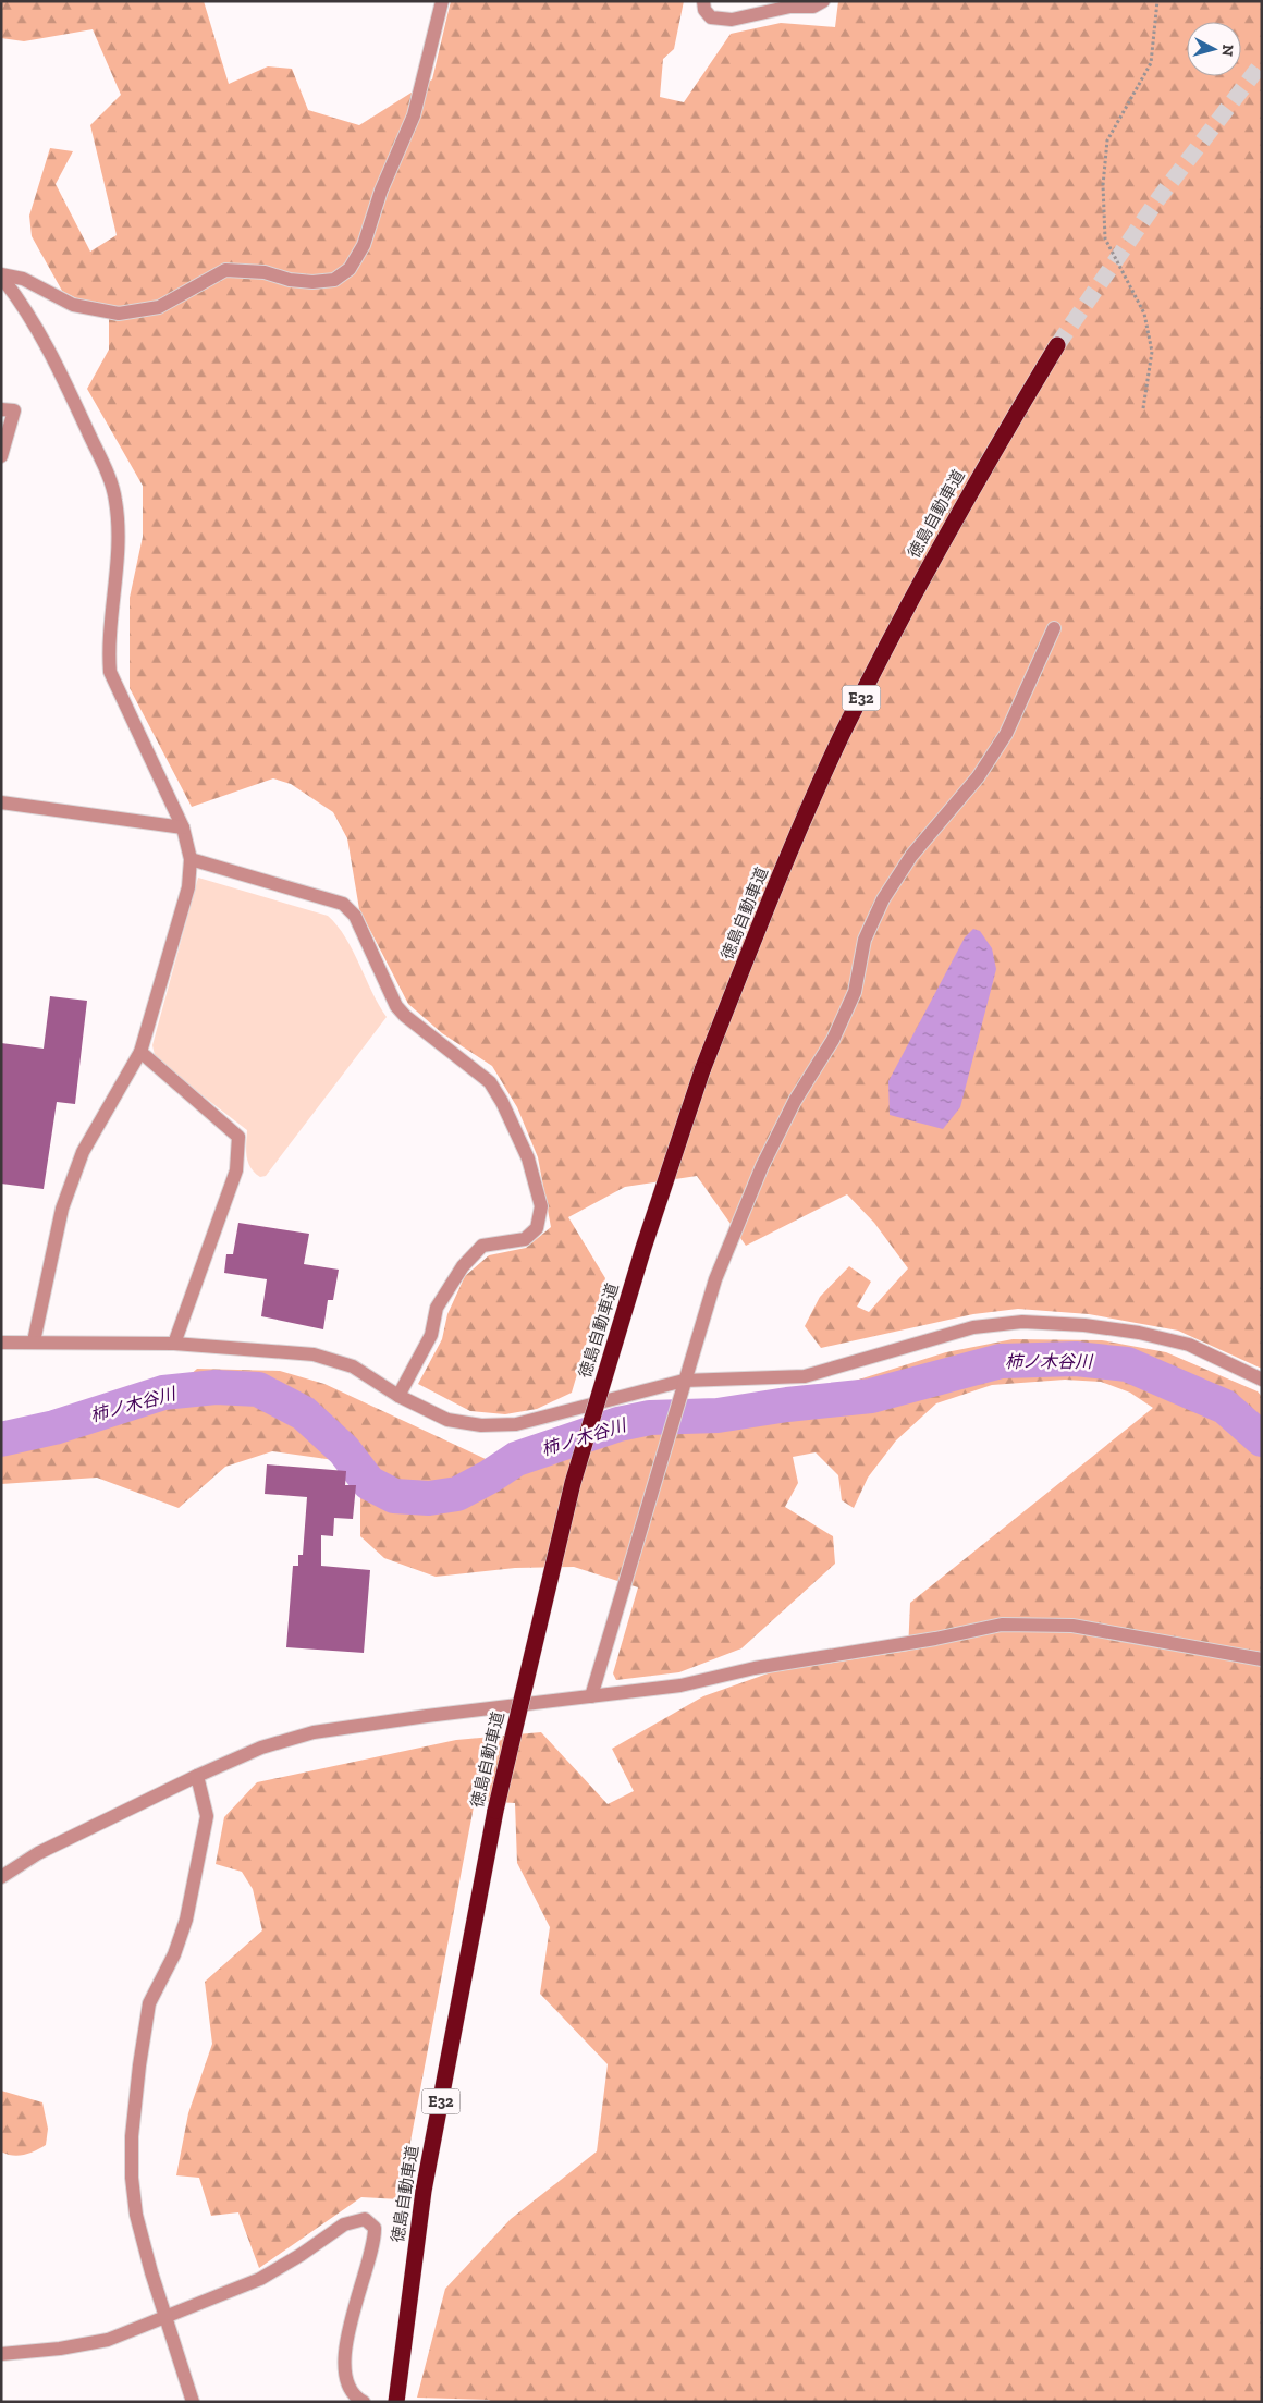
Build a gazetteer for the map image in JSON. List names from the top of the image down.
{
  "streets": {
    "highway": ["徳島自動車道", "E32"]
  },
  "water": ["柿ノ木谷川"],
  "north": "right"
}
